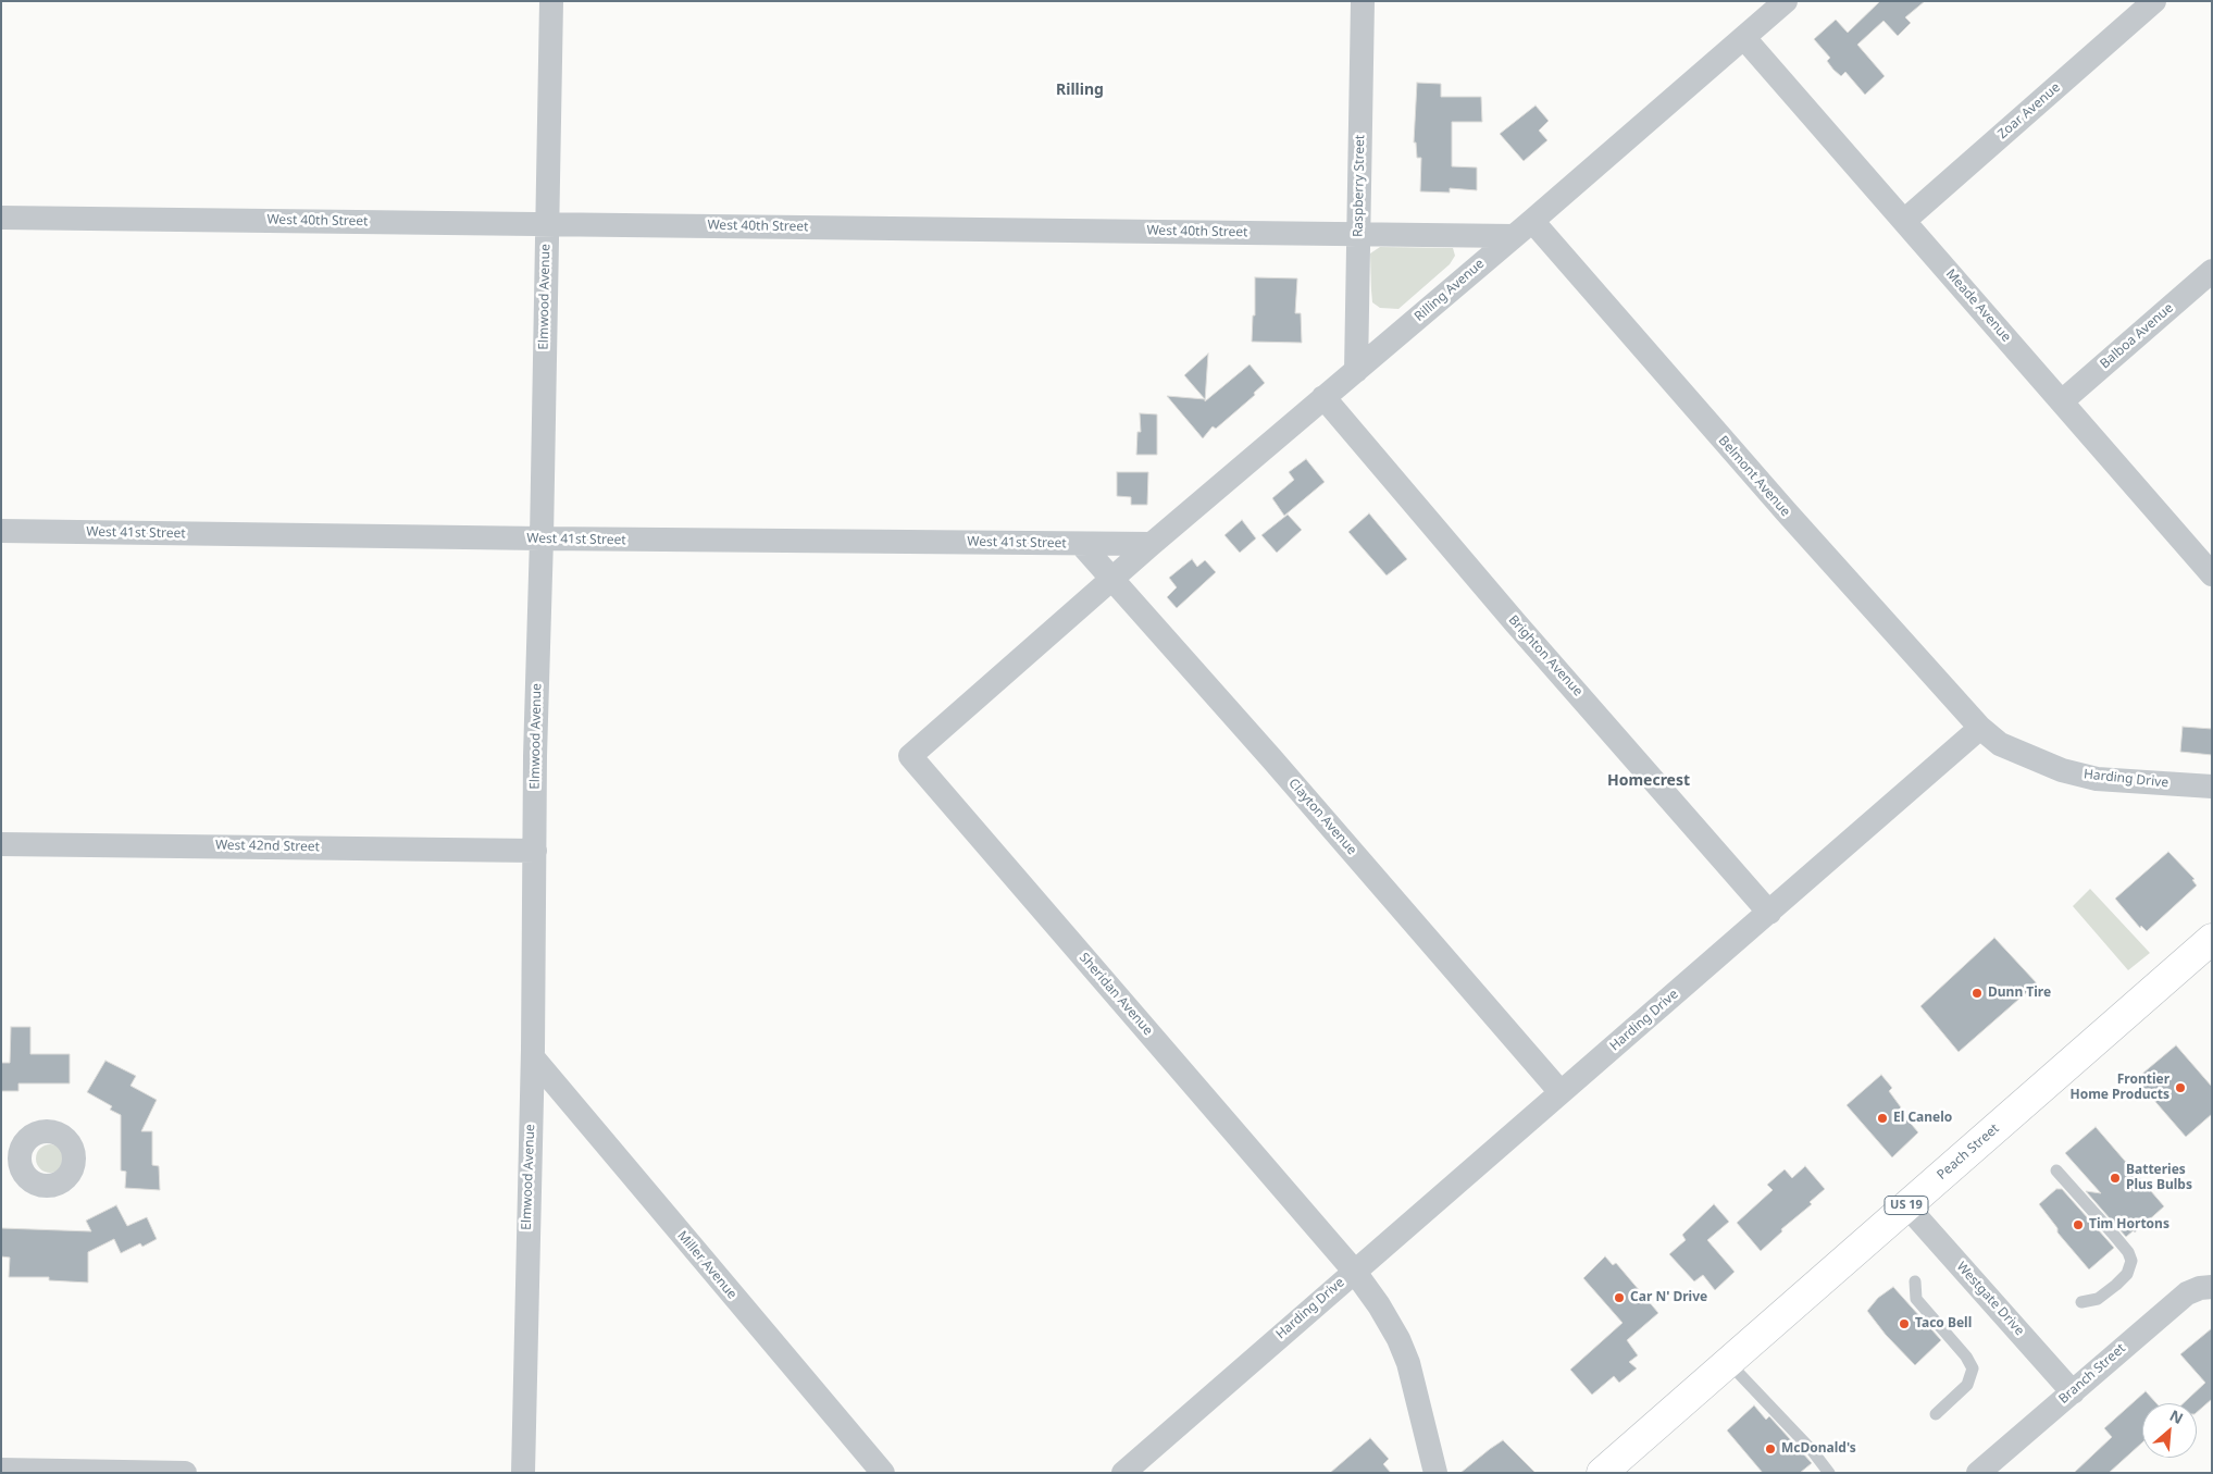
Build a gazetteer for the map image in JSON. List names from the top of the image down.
{
  "streets": {
    "main road": ["Peach Street", "US 19"],
    "street": [
      "Zoar Avenue",
      "Raspberry Street",
      "West 40th Street",
      "Rilling Avenue",
      "Elmwood Avenue",
      "Meade Avenue",
      "Balboa Avenue",
      "Belmont Avenue",
      "West 41st Street",
      "Brighton Avenue",
      "Harding Drive",
      "Clayton Avenue",
      "West 42nd Street",
      "Sheridan Avenue",
      "Miller Avenue",
      "Westgate Drive",
      "Branch Street"
    ]
  },
  "crossings": [
    ["Zoar Avenue", "Meade Avenue"],
    ["Raspberry Street", "West 40th Street"],
    ["Raspberry Street", "Rilling Avenue"],
    ["West 40th Street", "Rilling Avenue"],
    ["West 40th Street", "Elmwood Avenue"],
    ["West 40th Street", "Belmont Avenue"],
    ["Rilling Avenue", "Meade Avenue"],
    ["Rilling Avenue", "Belmont Avenue"],
    ["Rilling Avenue", "West 41st Street"],
    ["Rilling Avenue", "Brighton Avenue"],
    ["Rilling Avenue", "Clayton Avenue"],
    ["Rilling Avenue", "Sheridan Avenue"],
    ["Elmwood Avenue", "West 41st Street"],
    ["Elmwood Avenue", "West 42nd Street"],
    ["Elmwood Avenue", "Miller Avenue"],
    ["Meade Avenue", "Balboa Avenue"],
    ["Belmont Avenue", "Harding Drive"],
    ["West 41st Street", "Clayton Avenue"],
    ["Brighton Avenue", "Harding Drive"],
    ["Harding Drive", "Clayton Avenue"],
    ["Harding Drive", "Sheridan Avenue"],
    ["Clayton Avenue", "Sheridan Avenue"],
    ["Peach Street", "Westgate Drive"],
    ["Westgate Drive", "Branch Street"]
  ],
  "districts": ["Rilling", "Homecrest"],
  "places": [
    "Dunn Tire",
    "Frontier Home Products",
    "El Canelo",
    "Batteries Plus Bulbs",
    "Tim Hortons",
    "Car N' Drive",
    "Taco Bell",
    "McDonald's"
  ],
  "north": "top right"
}
